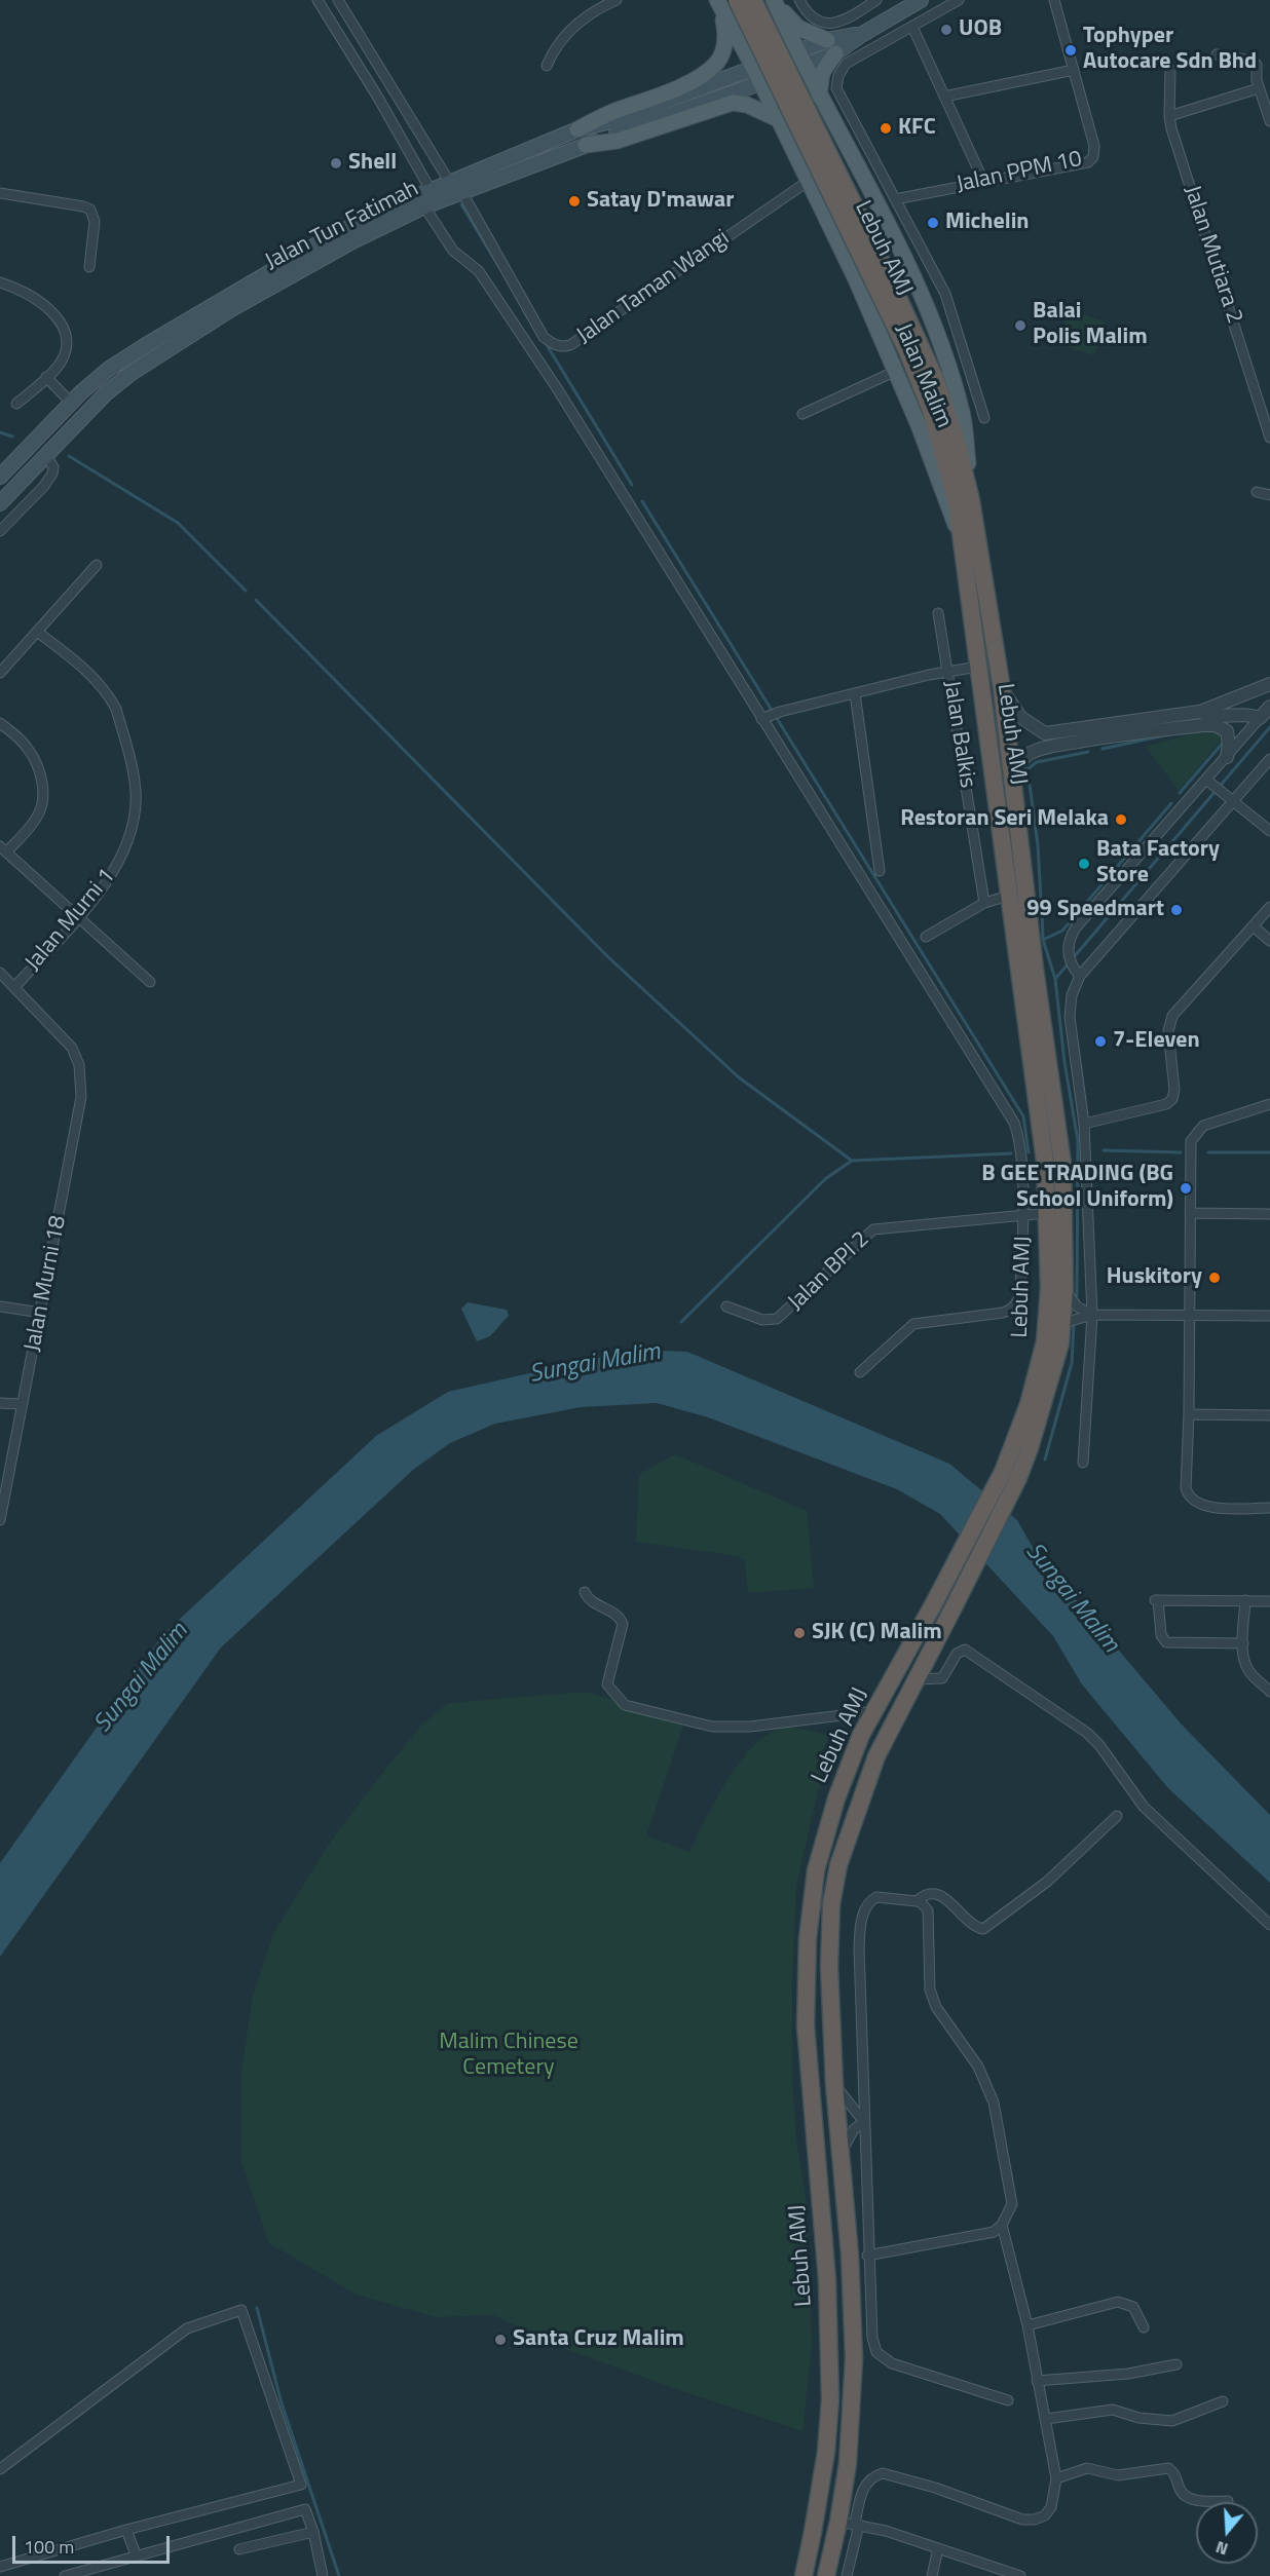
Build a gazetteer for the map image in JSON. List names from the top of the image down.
{
  "streets": {
    "highway": ["Lebuh AMJ"],
    "main road": ["Jalan Tun Fatimah", "Jalan Malim"],
    "street": [
      "Jalan PPM 10",
      "Jalan Mutiara 2",
      "Jalan Taman Wangi",
      "Jalan Balkis",
      "Jalan Murni 1",
      "Jalan BPI 2",
      "Jalan Murni 18"
    ]
  },
  "crossings": [
    ["Jalan Tun Fatimah", "Jalan Taman Wangi"],
    ["Jalan Tun Fatimah", "Jalan Malim"],
    ["Lebuh AMJ", "Jalan Malim"],
    ["Lebuh AMJ", "Jalan BPI 2"],
    ["Jalan Taman Wangi", "Jalan Malim"],
    ["Jalan Murni 1", "Jalan Murni 18"]
  ],
  "water": ["Sungai Malim"],
  "parks": ["Malim Chinese Cemetery"],
  "places": [
    "UOB",
    "Tophyper Autocare Sdn Bhd",
    "KFC",
    "Shell",
    "Satay D'mawar",
    "Michelin",
    "Balai Polis Malim",
    "Restoran Seri Melaka",
    "Bata Factory Store",
    "99 Speedmart",
    "7-Eleven",
    "B GEE TRADING (BG School Uniform)",
    "Huskitory",
    "SJK (C) Malim",
    "Santa Cruz Malim"
  ],
  "scale_bar": "100 m",
  "north": "bottom"
}
